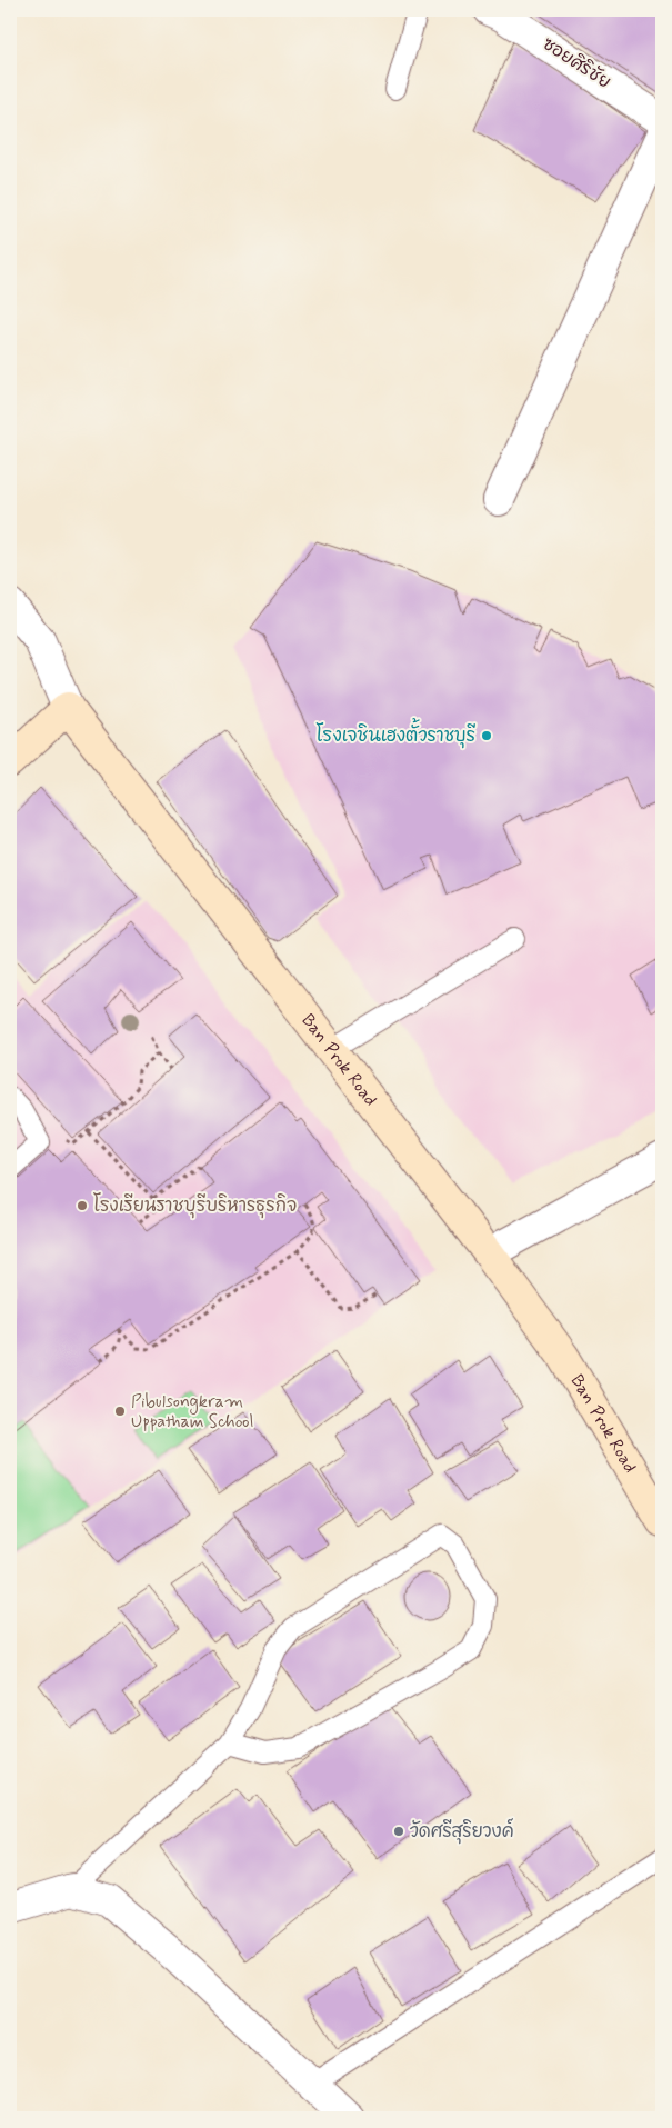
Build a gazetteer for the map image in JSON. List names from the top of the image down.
{
  "streets": {
    "street": ["ซอยศิริชัย", "Ban Prok Road"]
  },
  "places": [
    "โรงเจชินเฮงตั้วราชบุรี",
    "โรงเรียนราชบุรีบริหารธุรกิจ",
    "Pibulsongkram Uppatham School",
    "วัดศรีสุริยวงค์"
  ]
}
